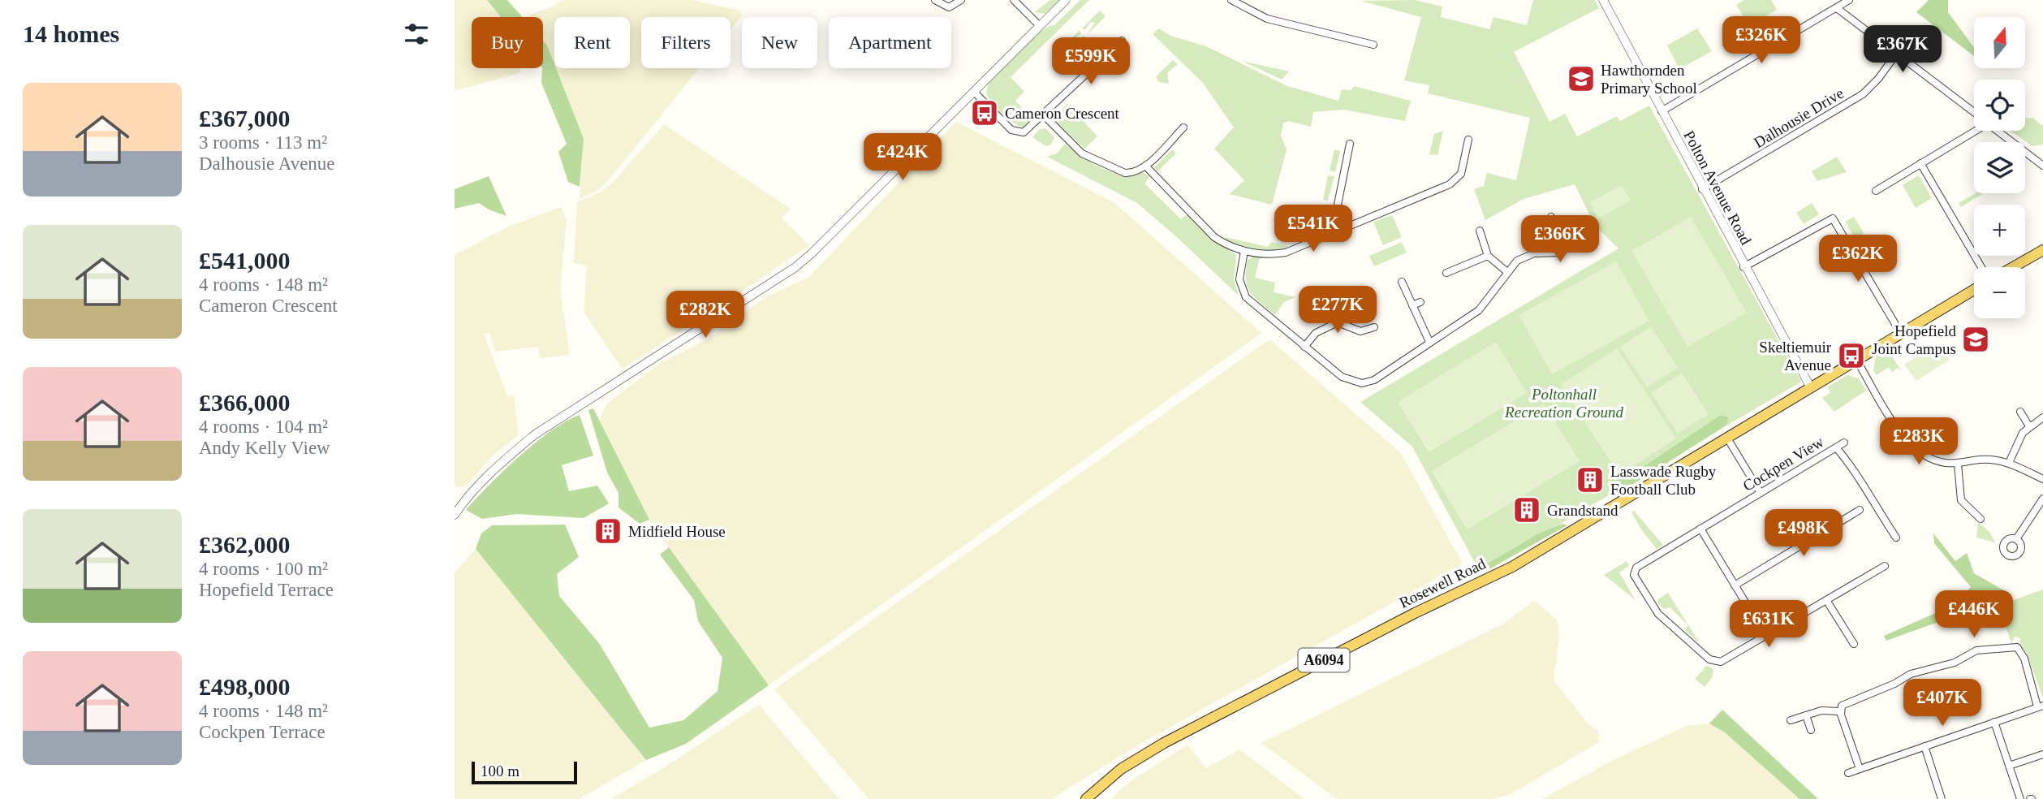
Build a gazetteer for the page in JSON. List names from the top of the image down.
{
  "streets": {
    "main road": ["Rosewell Road", "A6094"],
    "street": ["Dalhousie Drive", "Polton Avenue Road", "Cockpen View"]
  },
  "crossings": [
    ["Dalhousie Drive", "Polton Avenue Road"],
    ["Polton Avenue Road", "Rosewell Road"],
    ["Polton Avenue Road", "A6094"],
    ["Rosewell Road", "A6094"]
  ],
  "parks": ["Poltonhall Recreation Ground"],
  "places": {
    "school or university": ["Hawthornden Primary School", "Hopefield Joint Campus"],
    "bus stop": ["Cameron Crescent", "Skeltiemuir Avenue"],
    "building": ["Lasswade Rugby Football Club", "Grandstand", "Midfield House"]
  },
  "scale_bar": "100 m",
  "north": "top",
  "page": {
    "heading": "14 homes",
    "price": [
      "£326K",
      "£367K",
      "£599K",
      "£424K",
      "£541K",
      "£366K",
      "£362K",
      "£277K",
      "£282K",
      "£283K",
      "£498K",
      "£446K",
      "£631K",
      "£407K"
    ],
    "map_buttons": ["+", "−"],
    "chip": [
      "Buy",
      "Rent",
      "Filters",
      "New",
      "Apartment"
    ],
    "list": [
      {
        "name": "£367,000",
        "note": "3 rooms · 113 m² · Dalhousie Avenue"
      },
      {
        "name": "£541,000",
        "note": "4 rooms · 148 m² · Cameron Crescent"
      },
      {
        "name": "£366,000",
        "note": "4 rooms · 104 m² · Andy Kelly View"
      },
      {
        "name": "£362,000",
        "note": "4 rooms · 100 m² · Hopefield Terrace"
      },
      {
        "name": "£498,000",
        "note": "4 rooms · 148 m² · Cockpen Terrace"
      }
    ],
    "scale": "100 m"
  }
}
